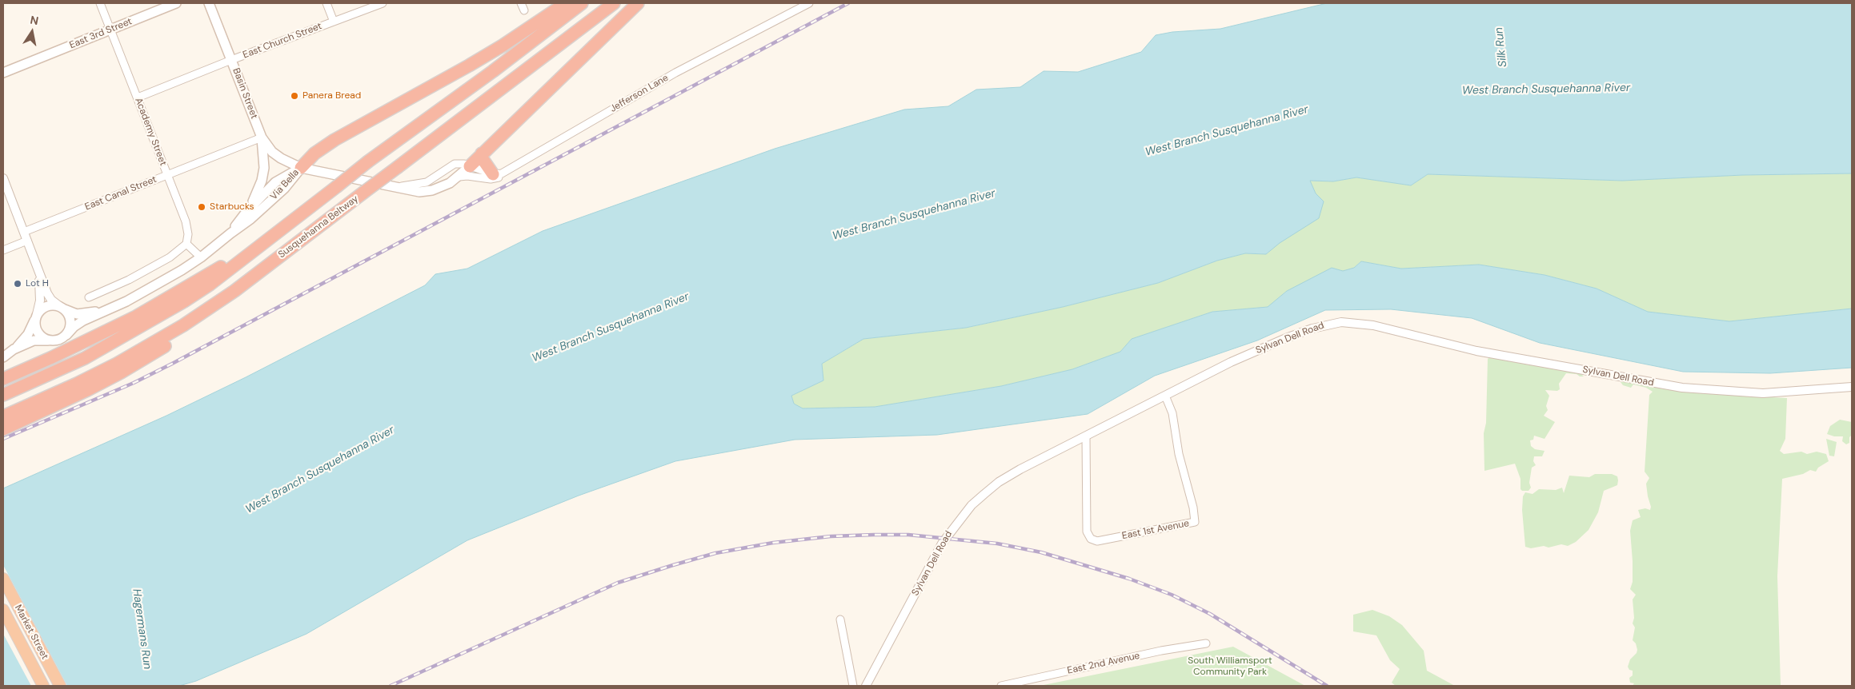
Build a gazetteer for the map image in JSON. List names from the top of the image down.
{
  "streets": {
    "highway": ["Susquehanna Beltway", "Market Street"],
    "main road": ["East 3rd Street", "Basin Street", "Via Bella"],
    "street": [
      "East Church Street",
      "Jefferson Lane",
      "Academy Street",
      "East Canal Street",
      "Sylvan Dell Road",
      "East 1st Avenue",
      "East 2nd Avenue"
    ]
  },
  "crossings": [
    ["East 3rd Street", "Academy Street"],
    ["East Church Street", "Basin Street"],
    ["East Church Street", "Academy Street"],
    ["Basin Street", "Via Bella"],
    ["Basin Street", "East Canal Street"],
    ["Academy Street", "East Canal Street"],
    ["Sylvan Dell Road", "East 1st Avenue"]
  ],
  "water": ["Silk Run", "West Branch Susquehanna River", "Hagermans Run"],
  "parks": ["South Williamsport Community Park"],
  "places": ["Panera Bread", "Starbucks", "Lot H"],
  "north": "top"
}
